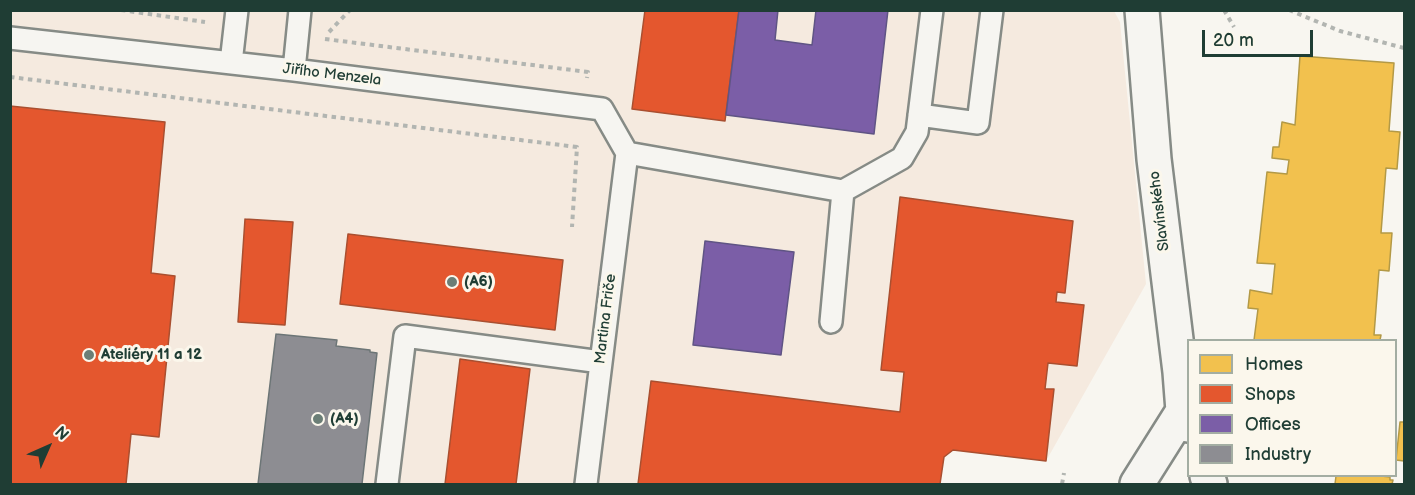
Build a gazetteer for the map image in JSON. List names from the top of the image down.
{
  "streets": {
    "street": ["Slavínského"],
    "lane": ["Jiřího Menzela", "Martina Friče"]
  },
  "crossings": [
    ["Jiřího Menzela", "Martina Friče"]
  ],
  "places": ["(A6)", "Ateliéry 11 a 12", "(A4)"],
  "legend": [
    "Homes",
    "Shops",
    "Offices",
    "Industry"
  ],
  "scale_bar": "20 m",
  "north": "top right"
}
